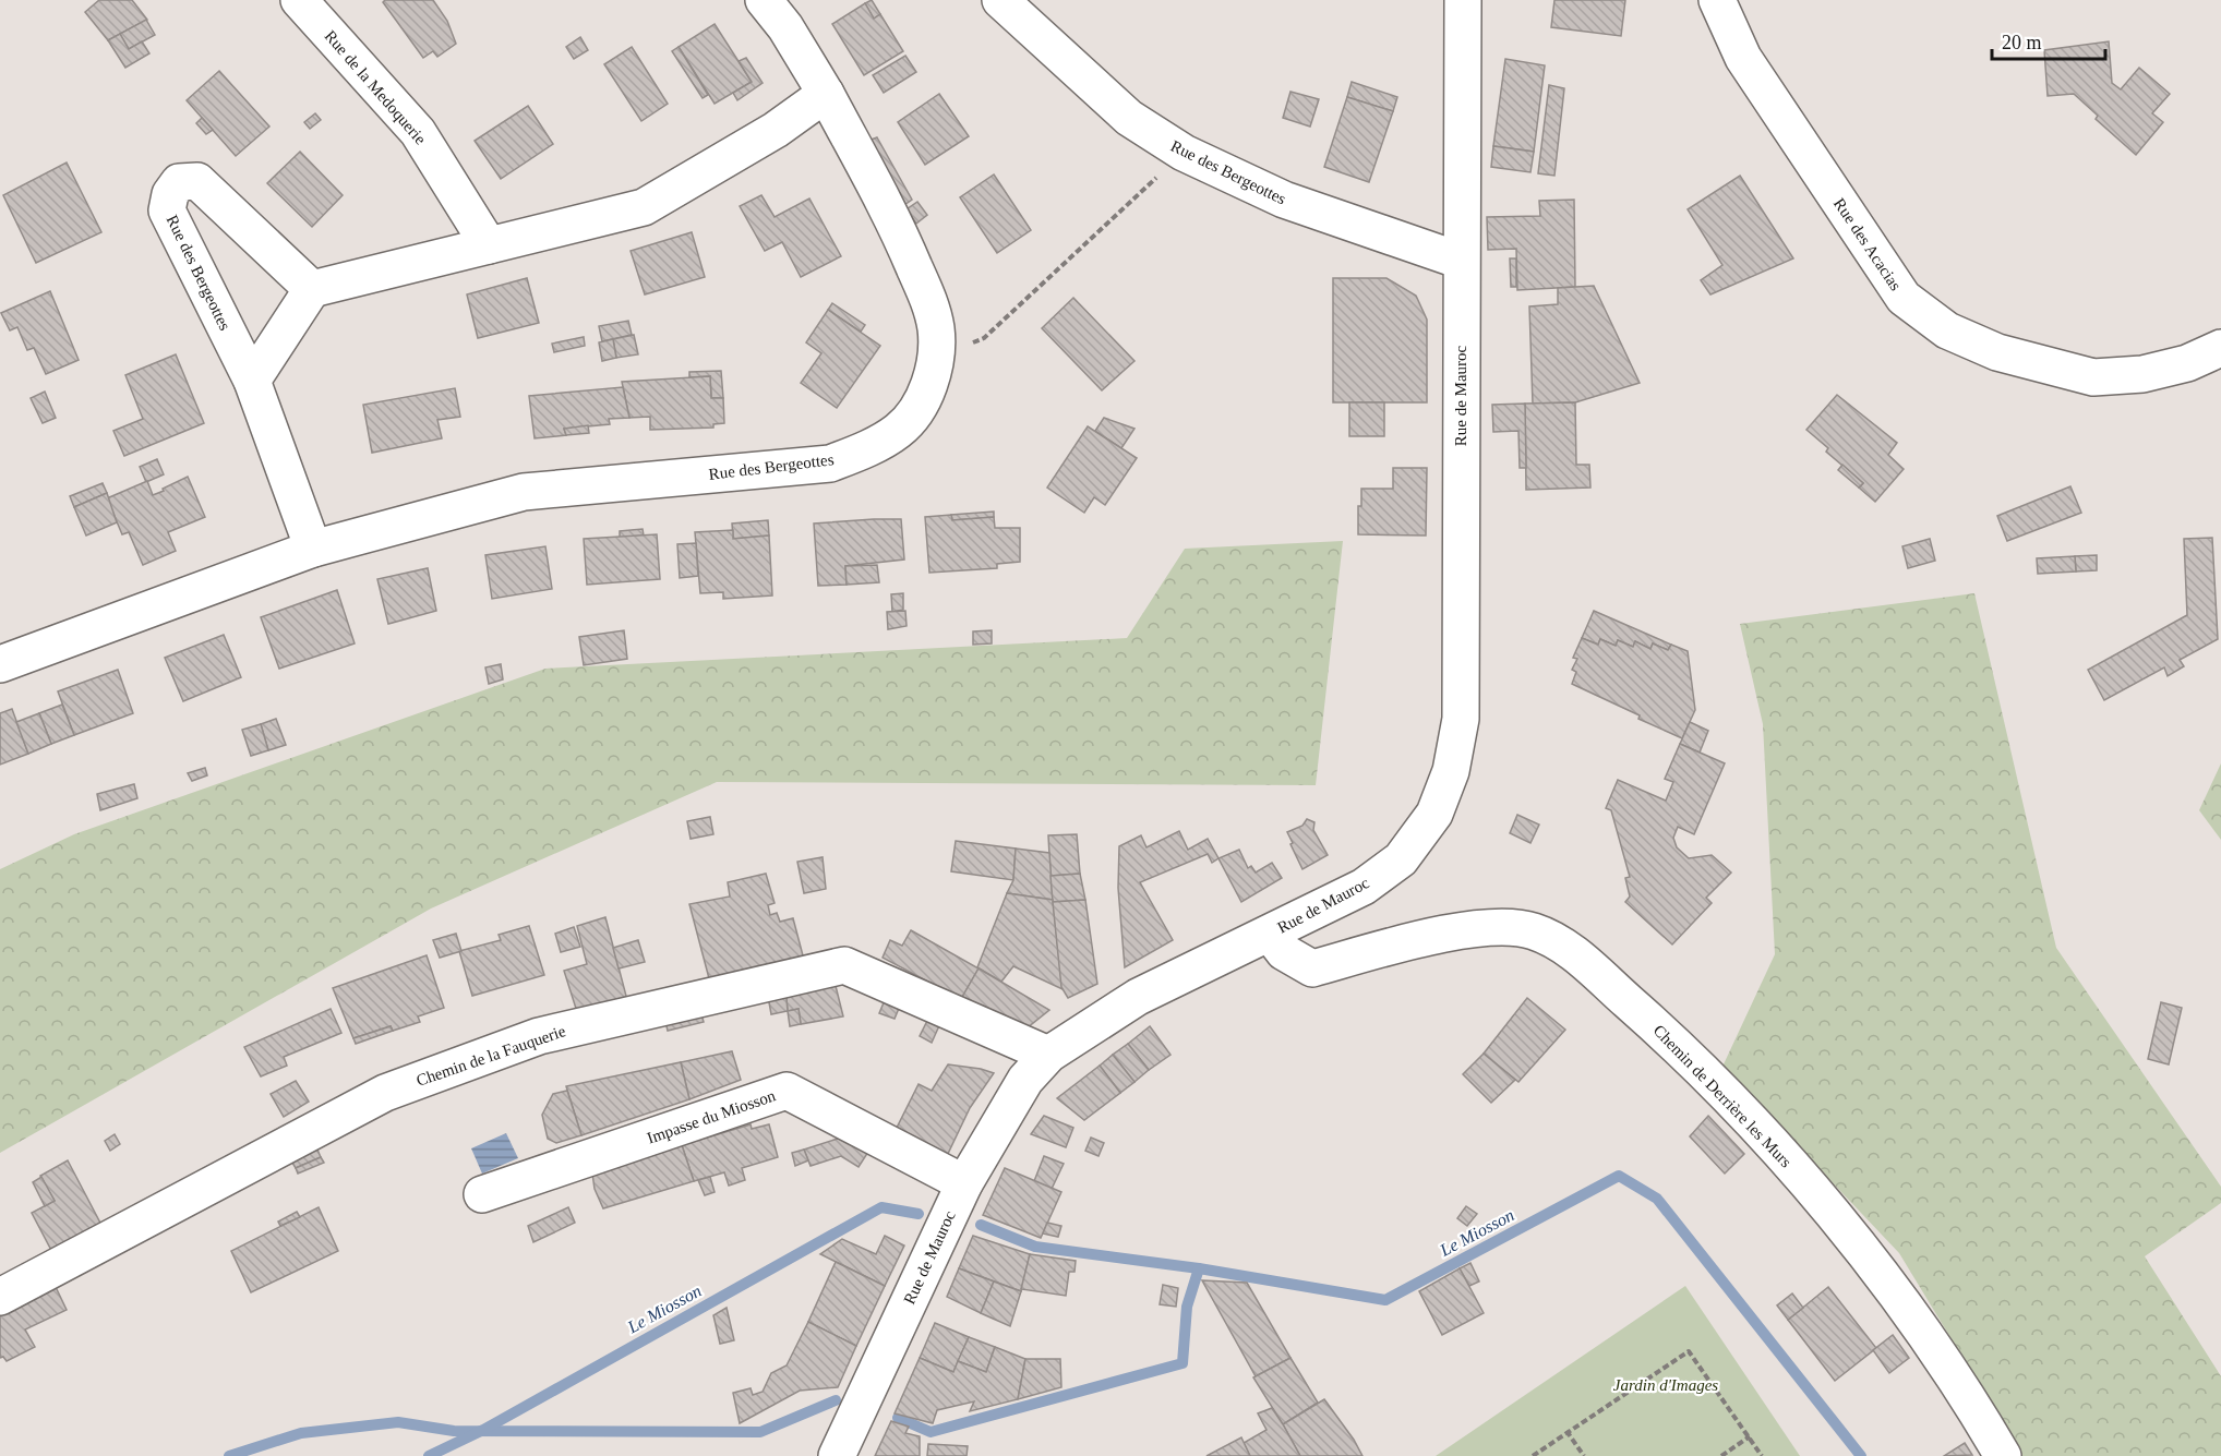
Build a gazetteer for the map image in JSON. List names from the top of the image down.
{
  "streets": {
    "street": [
      "Rue de la Medoquerie",
      "Rue des Bergeottes",
      "Rue des Acacias",
      "Rue de Mauroc",
      "Chemin de la Fauquerie",
      "Chemin de Derrière les Murs",
      "Impasse du Miosson"
    ]
  },
  "crossings": [
    ["Rue des Bergeottes", "Rue de Mauroc"],
    ["Rue de Mauroc", "Chemin de la Fauquerie"],
    ["Rue de Mauroc", "Chemin de Derrière les Murs"],
    ["Rue de Mauroc", "Impasse du Miosson"]
  ],
  "water": ["Le Miosson"],
  "parks": ["Jardin d'Images"],
  "scale_bar": "20 m"
}
